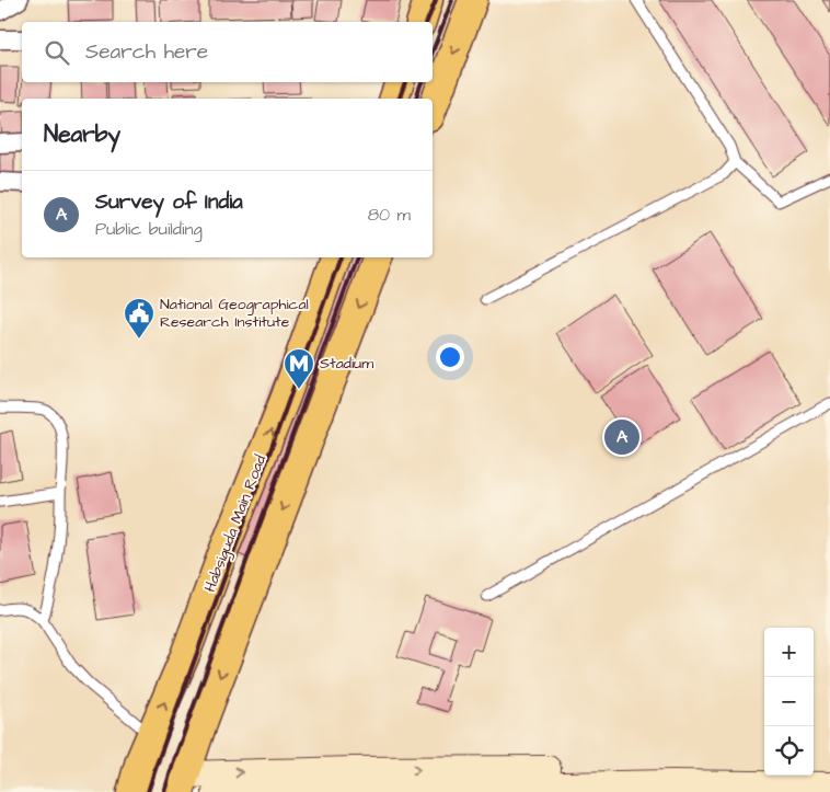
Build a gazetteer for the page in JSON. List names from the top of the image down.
{
  "streets": {
    "main road": ["Habsiguda Main Road"]
  },
  "places": {
    "public building": ["National Geographical Research Institute"],
    "metro station": ["Stadium"]
  },
  "page": {
    "search": "Search here",
    "heading": "Nearby",
    "list": [
      {
        "mark": "A",
        "name": "Survey of India",
        "note": "Public building",
        "value": "80 m"
      }
    ],
    "pins": "A",
    "map_buttons": ["+", "−"]
  }
}
